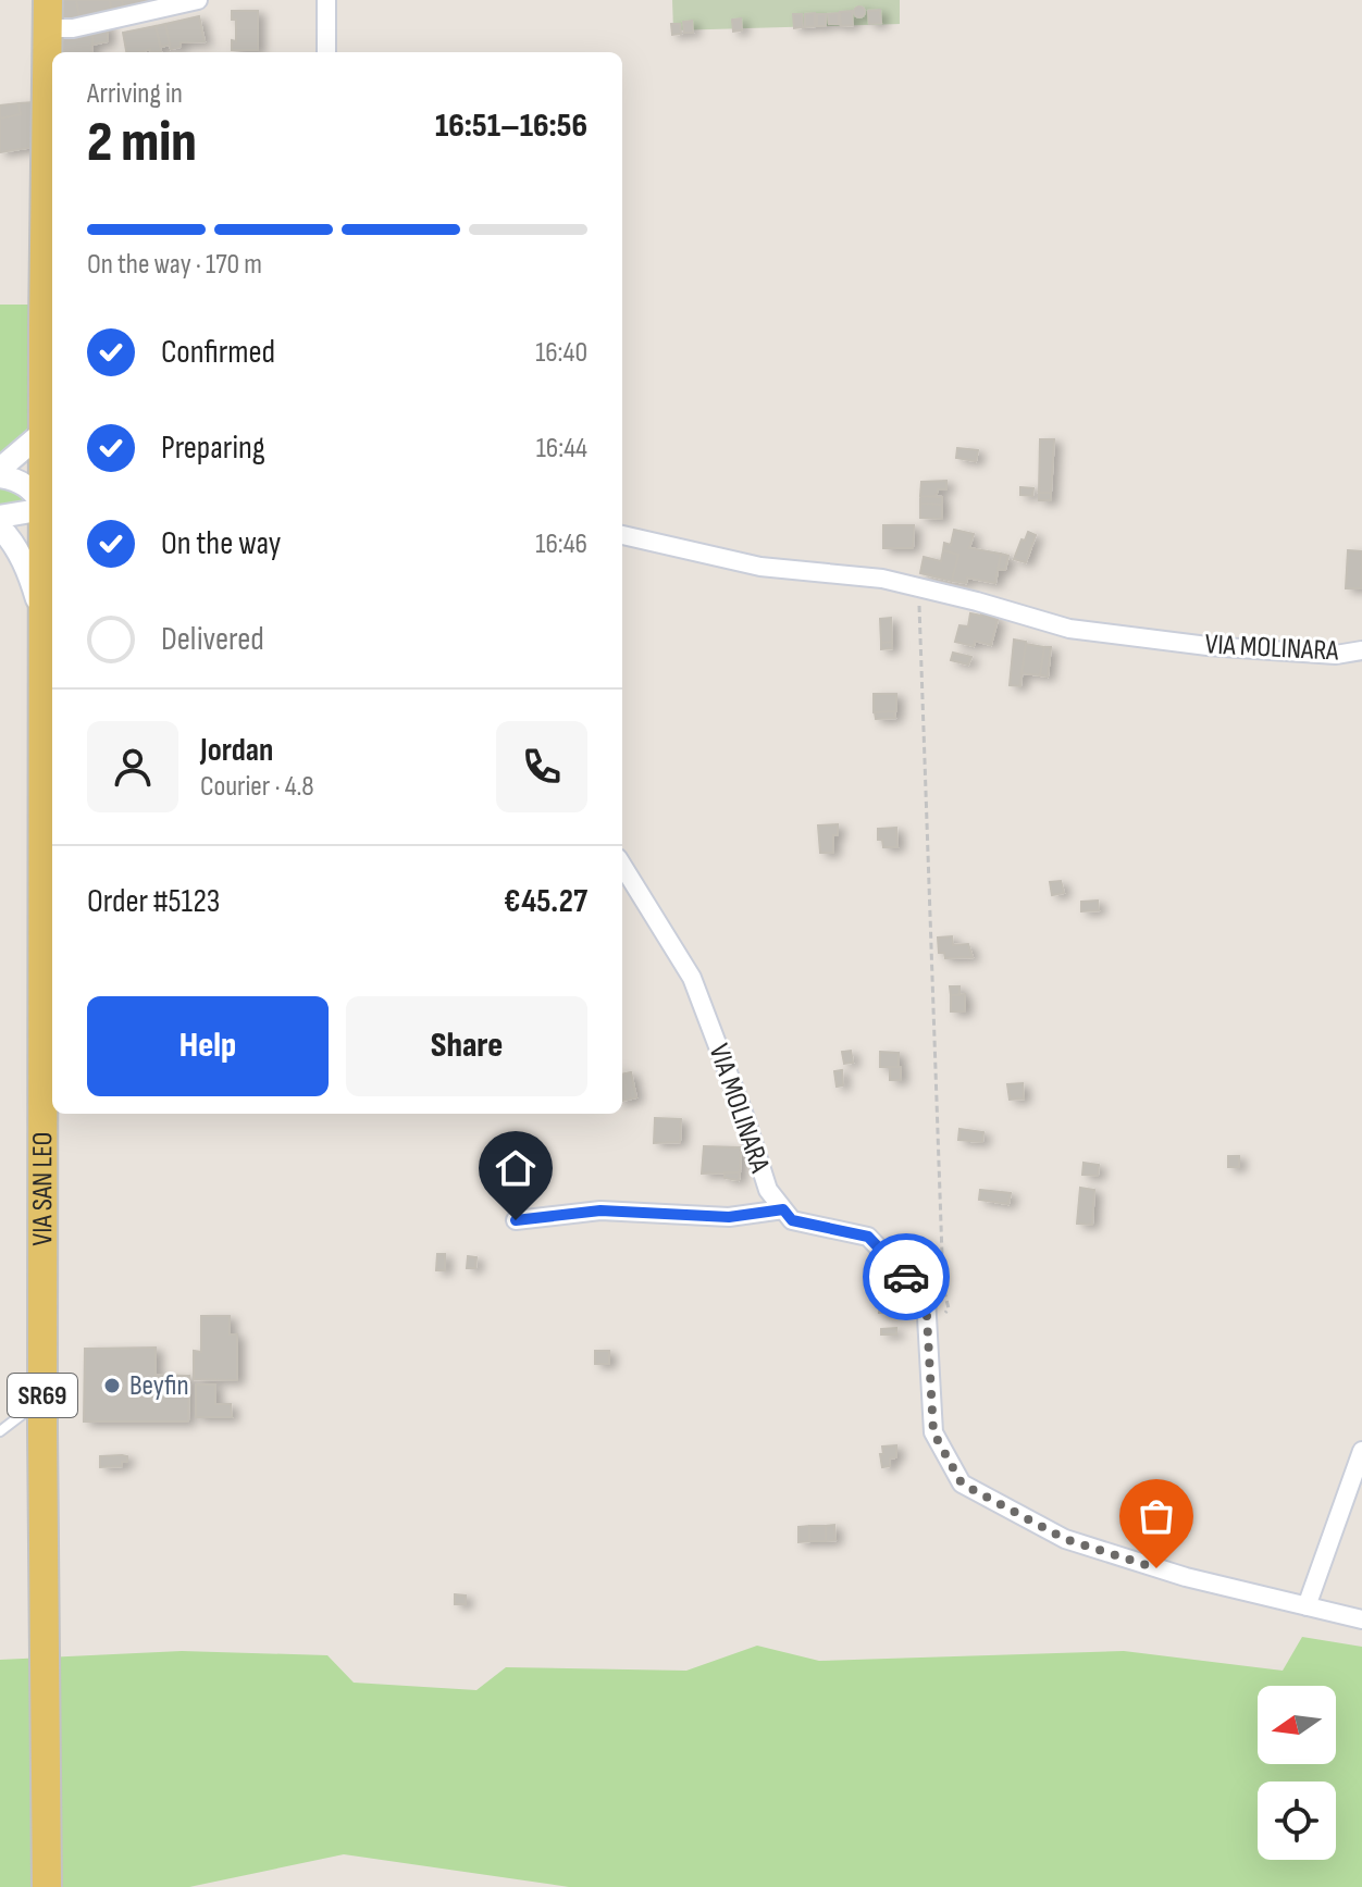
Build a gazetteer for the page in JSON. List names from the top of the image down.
{
  "streets": {
    "main road": ["VIA SAN LEO", "SR69"],
    "street": ["VIA MOLINARA"]
  },
  "places": ["Beyfin"],
  "north": "left",
  "page": {
    "heading": ["2 min", "Arriving in", "16:51–16:56"],
    "panel": [
      "Jordan",
      "Courier · 4.8",
      "Order #5123",
      "€45.27"
    ],
    "bar": "On the way · 170 m",
    "list": [
      ["Confirmed", "16:40"],
      ["Preparing", "16:44"],
      ["On the way", "16:46"],
      "Delivered"
    ],
    "buttons": ["Help", "Share"]
  }
}
